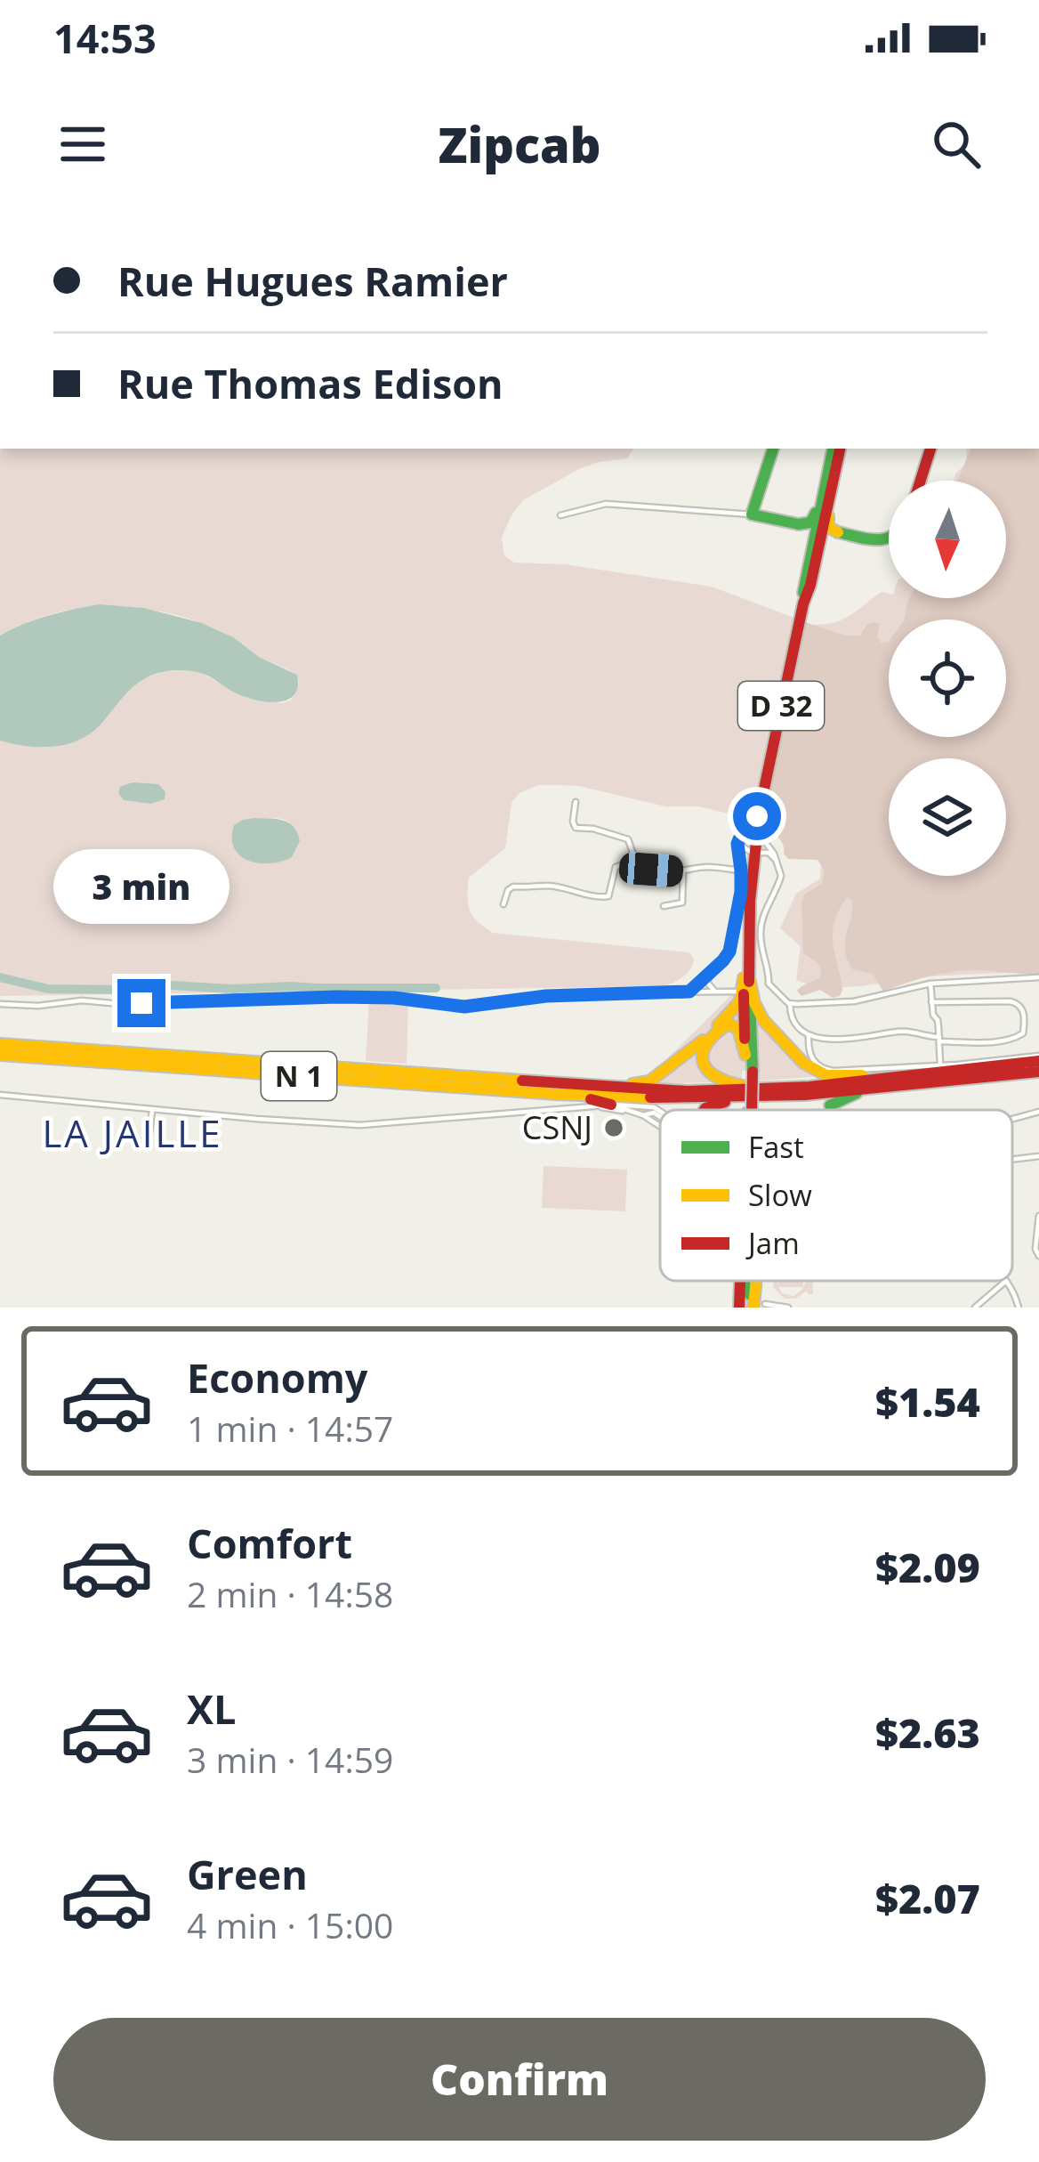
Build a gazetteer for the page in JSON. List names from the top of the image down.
{
  "streets": {
    "main road": ["D 32", "N 1"]
  },
  "districts": ["LA JAILLE"],
  "places": ["CSNJ"],
  "legend": ["Fast", "Slow", "Jam"],
  "north": "bottom",
  "page": {
    "status": "14:53",
    "header": "Zipcab",
    "banner": ["Rue Hugues Ramier", "Rue Thomas Edison"],
    "bubble": "3 min",
    "list": [
      {
        "name": "Economy",
        "note": "1 min · 14:57",
        "value": "$1.54"
      },
      {
        "name": "Comfort",
        "note": "2 min · 14:58",
        "value": "$2.09"
      },
      {
        "name": "XL",
        "note": "3 min · 14:59",
        "value": "$2.63"
      },
      {
        "name": "Green",
        "note": "4 min · 15:00",
        "value": "$2.07"
      }
    ],
    "buttons": "Confirm"
  }
}
